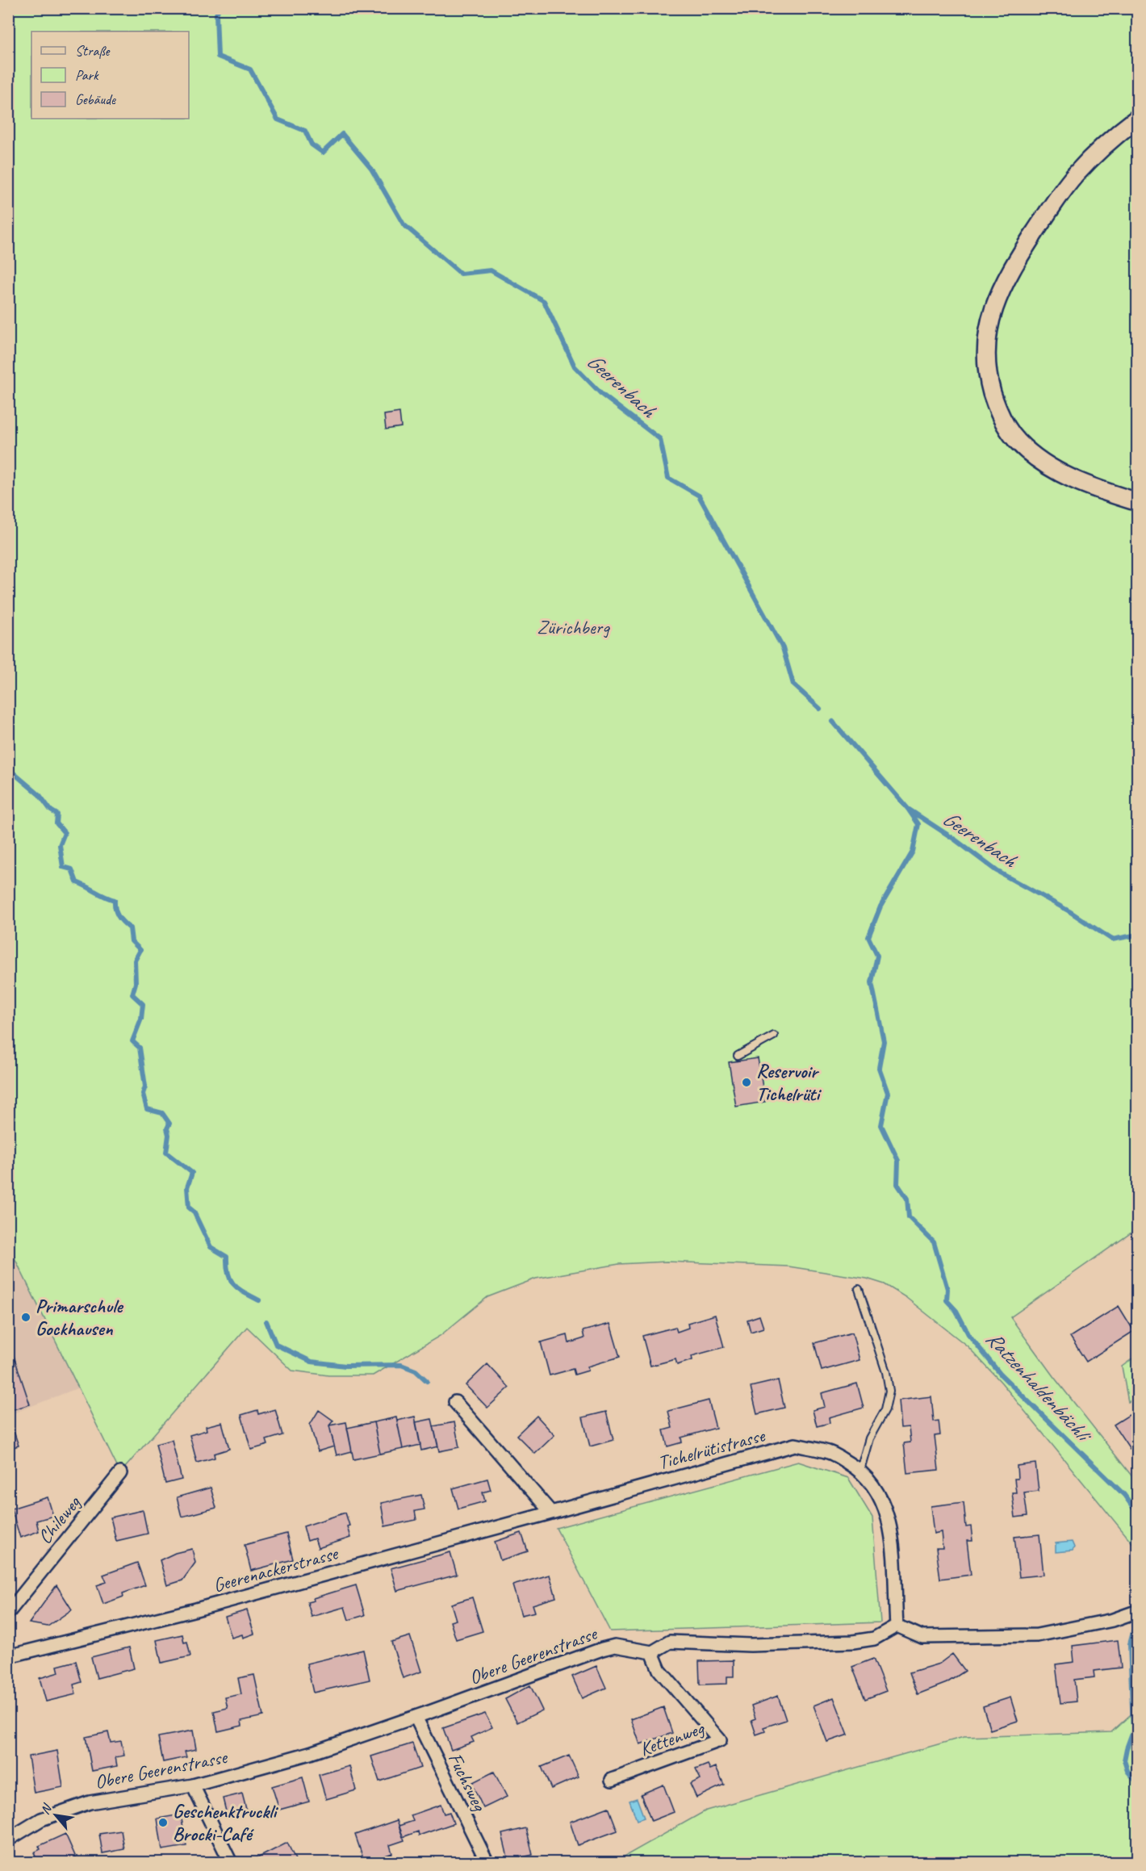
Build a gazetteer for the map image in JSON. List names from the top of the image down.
{
  "streets": {
    "street": [
      "Tichelrütistrasse",
      "Chileweg",
      "Geerenackerstrasse",
      "Obere Geerenstrasse",
      "Kettenweg",
      "Fuchsweg"
    ]
  },
  "crossings": [
    ["Tichelrütistrasse", "Geerenackerstrasse"],
    ["Obere Geerenstrasse", "Kettenweg"],
    ["Obere Geerenstrasse", "Fuchsweg"]
  ],
  "water": ["Geerenbach", "Ratzenhaldenbächli"],
  "parks": ["Zürichberg"],
  "places": ["Reservoir Tichelrüti", "Primarschule Gockhausen", "Geschenktruckli Brocki-Café"],
  "legend": ["Straße", "Park", "Gebäude"],
  "north": "top left"
}
